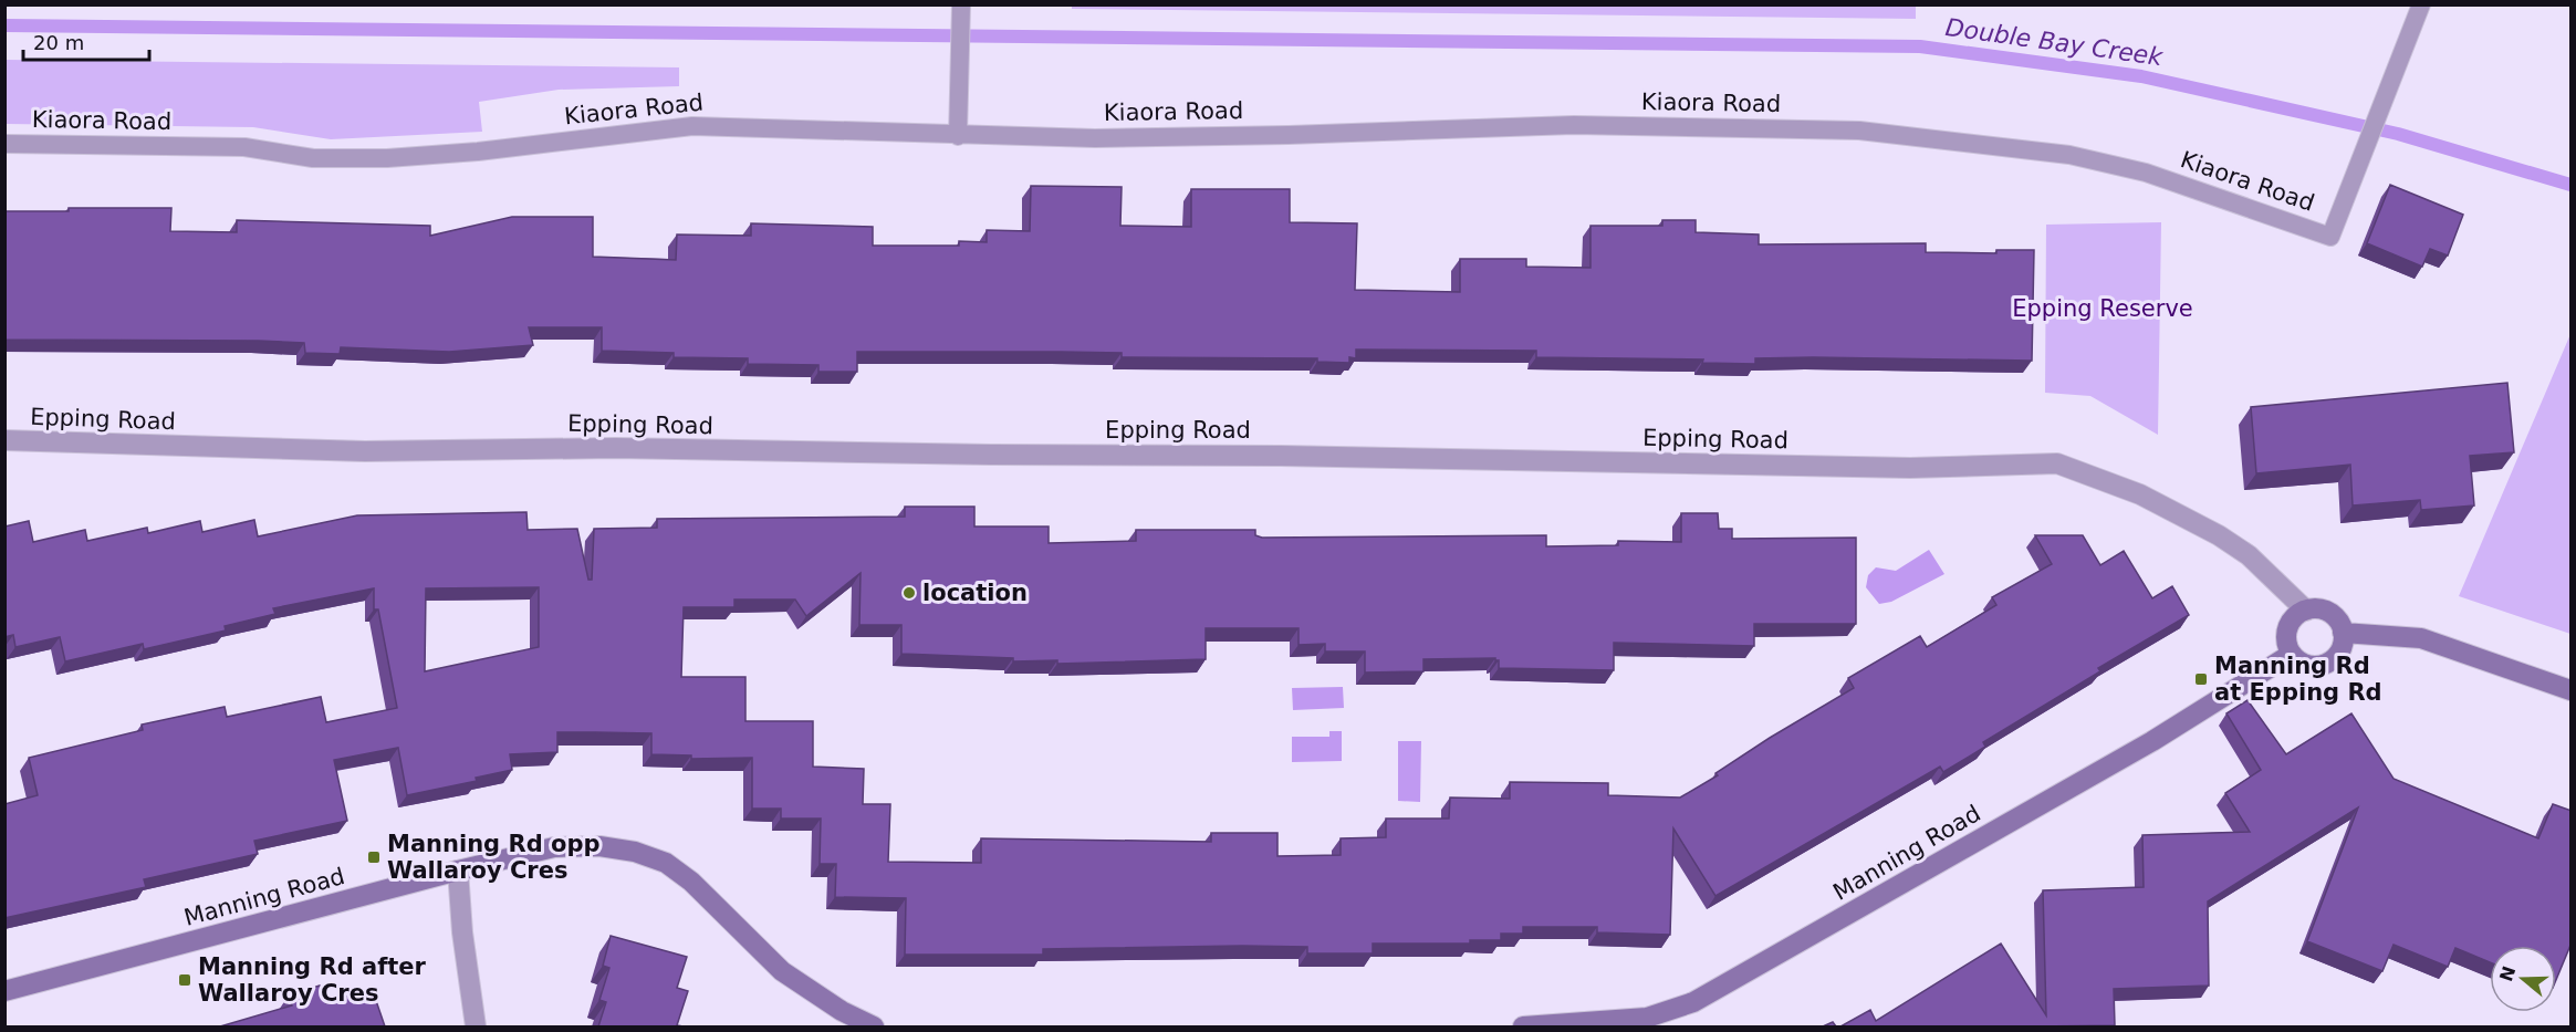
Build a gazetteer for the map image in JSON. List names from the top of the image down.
{
  "streets": {
    "street": ["Epping Road", "Manning Road"],
    "lane": ["Kiaora Road"]
  },
  "crossings": [
    ["Epping Road", "Manning Road"]
  ],
  "water": ["Double Bay Creek"],
  "parks": ["Epping Reserve"],
  "places": {
    "other": ["location"],
    "transit": ["Manning Rd at Epping Rd", "Manning Rd opp Wallaroy Cres", "Manning Rd after Wallaroy Cres"]
  },
  "scale_bar": "20 m",
  "north": "left"
}
